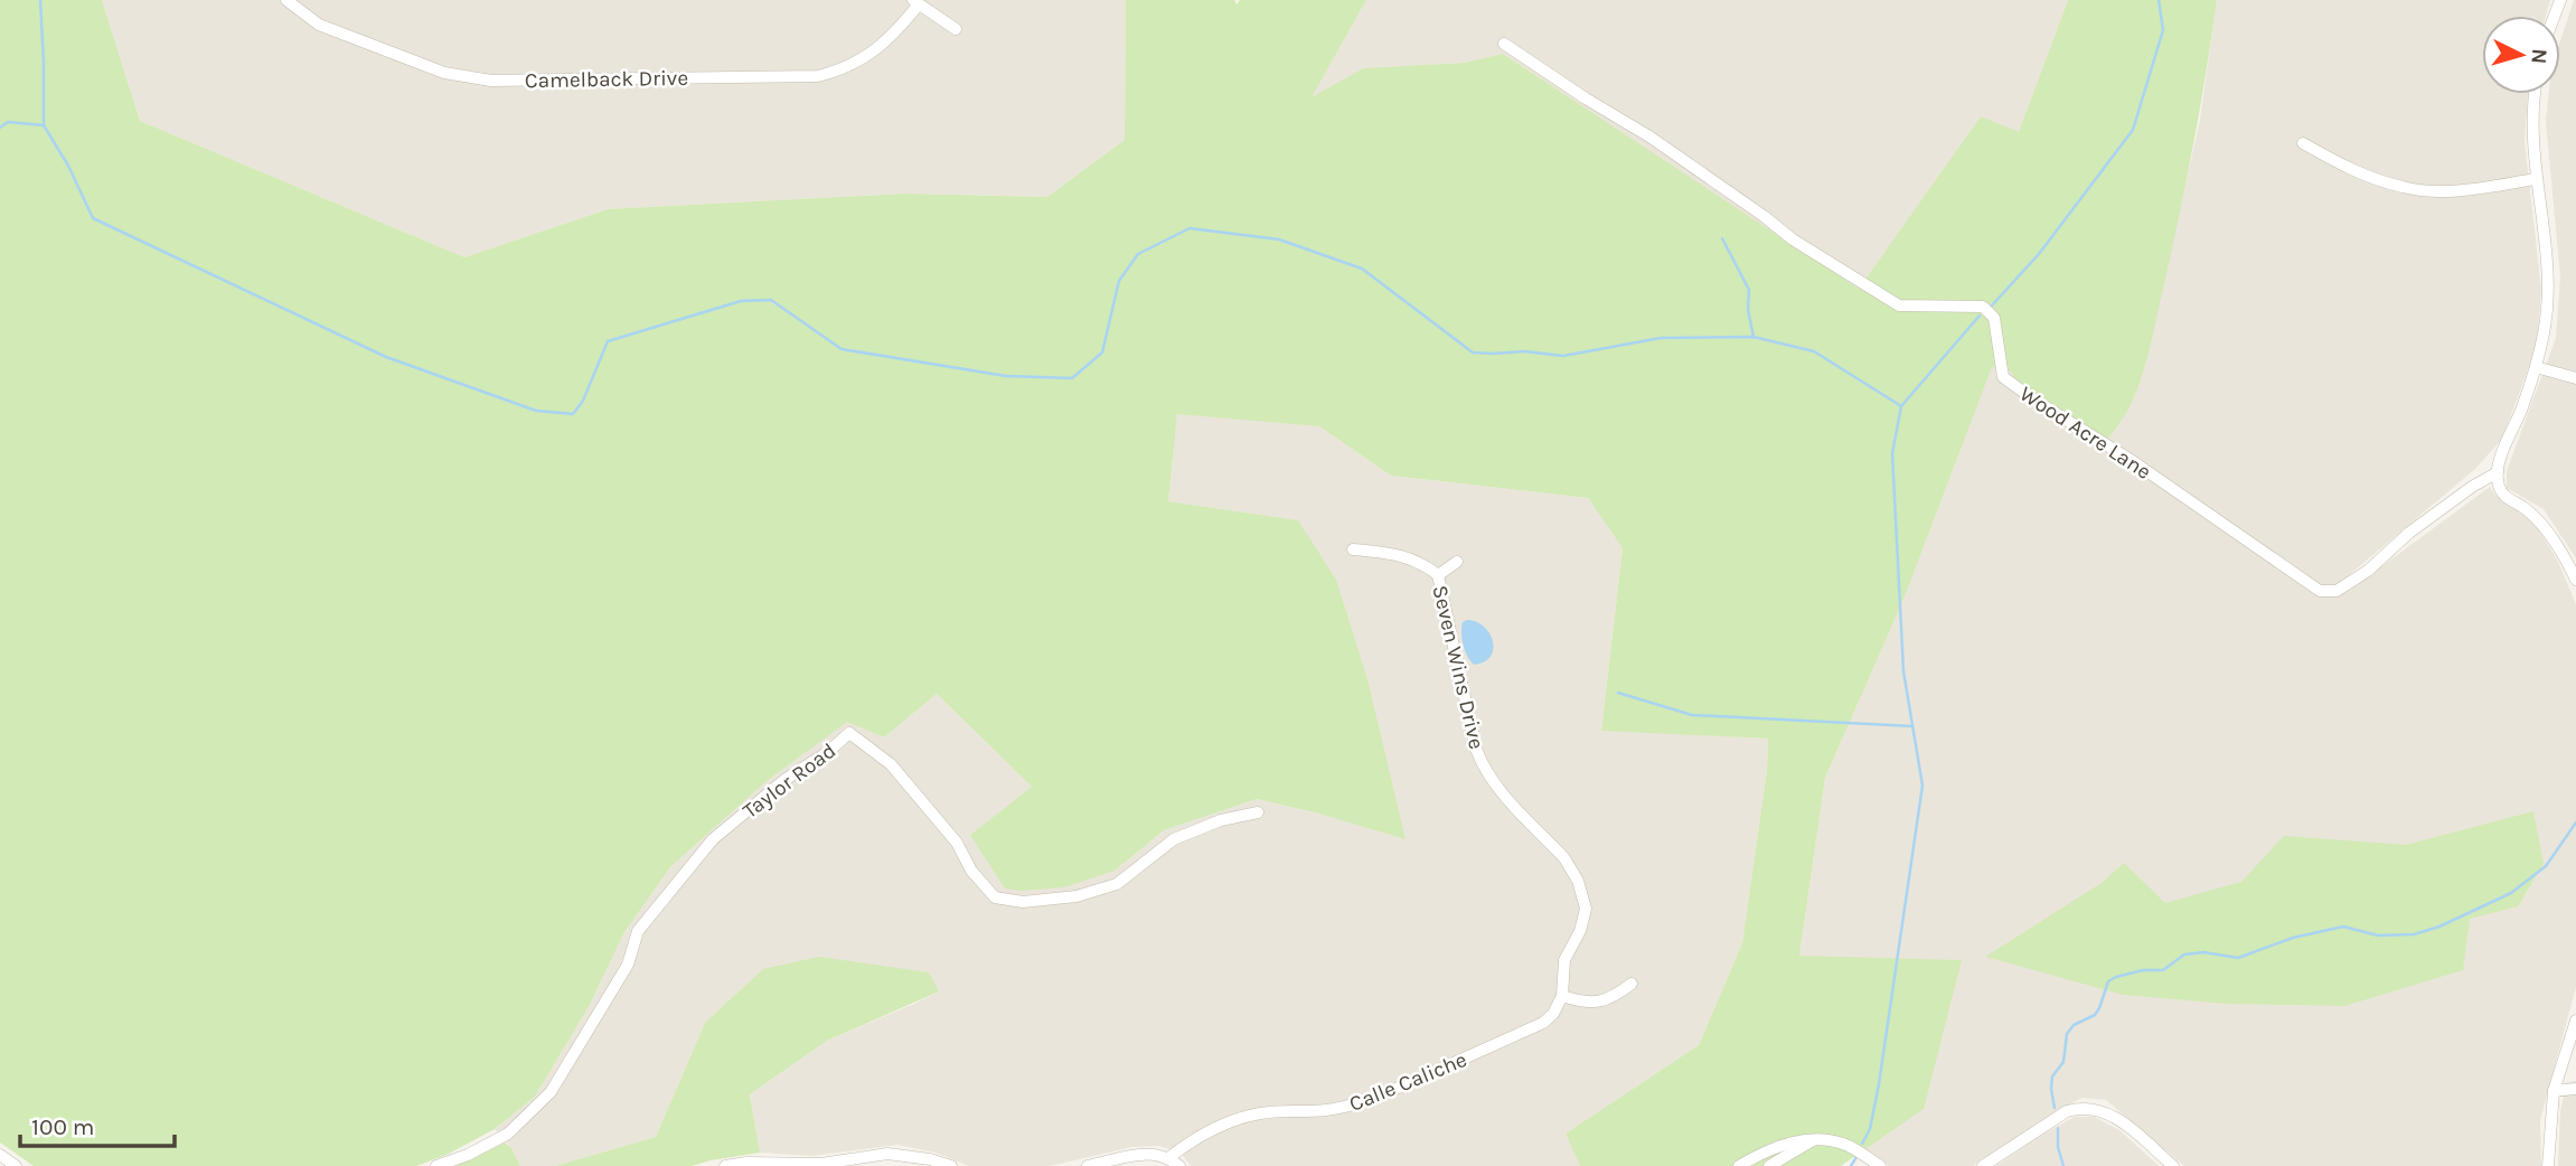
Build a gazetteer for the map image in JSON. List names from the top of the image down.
{
  "streets": {
    "street": [
      "Camelback Drive",
      "Wood Acre Lane",
      "Seven Wins Drive",
      "Taylor Road",
      "Calle Caliche"
    ]
  },
  "crossings": [
    ["Seven Wins Drive", "Calle Caliche"]
  ],
  "scale_bar": "100 m",
  "north": "right"
}
